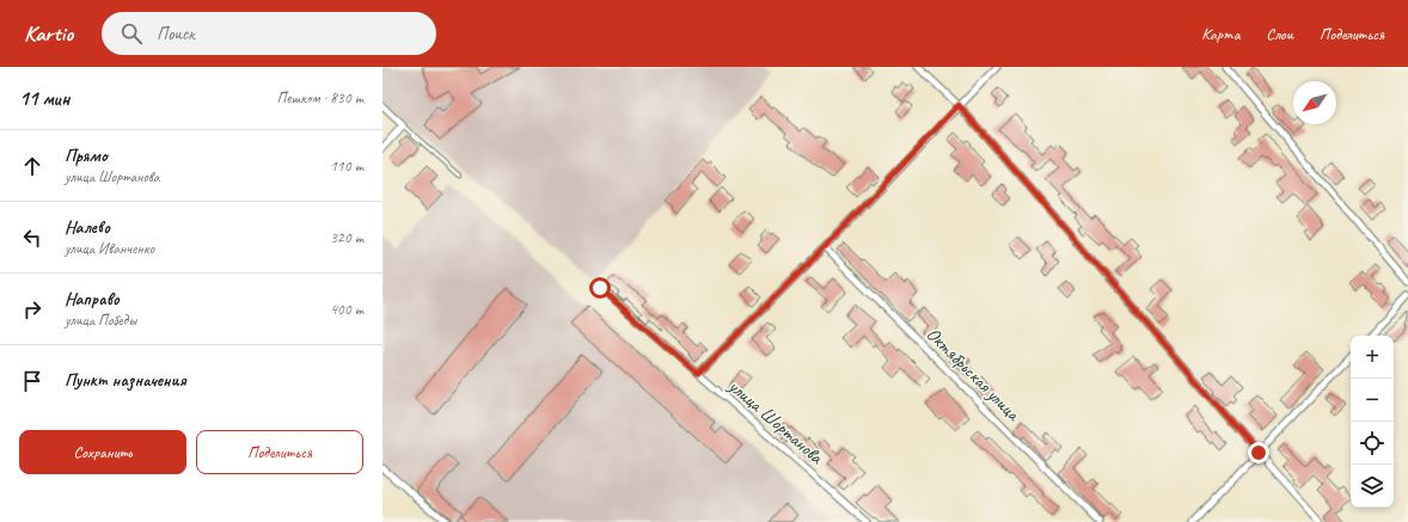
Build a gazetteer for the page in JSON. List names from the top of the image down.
{
  "streets": {
    "street": ["Октябрьская улица", "улица Шортанова"]
  },
  "north": "bottom left",
  "page": {
    "header": "Kartio",
    "search": "Поиск",
    "nav": ["Карта", "Слои", "Поделиться"],
    "heading": ["11 мин", "Пешком · 830 m"],
    "list": [
      ["Прямо", "улица Шортанова", "110 m"],
      ["Налево", "улица Иванченко", "320 m"],
      ["Направо", "улица Победы", "400 m"],
      "Пункт назначения"
    ],
    "map_buttons": ["+", "−"],
    "buttons": ["Сохранить", "Поделиться"]
  }
}
